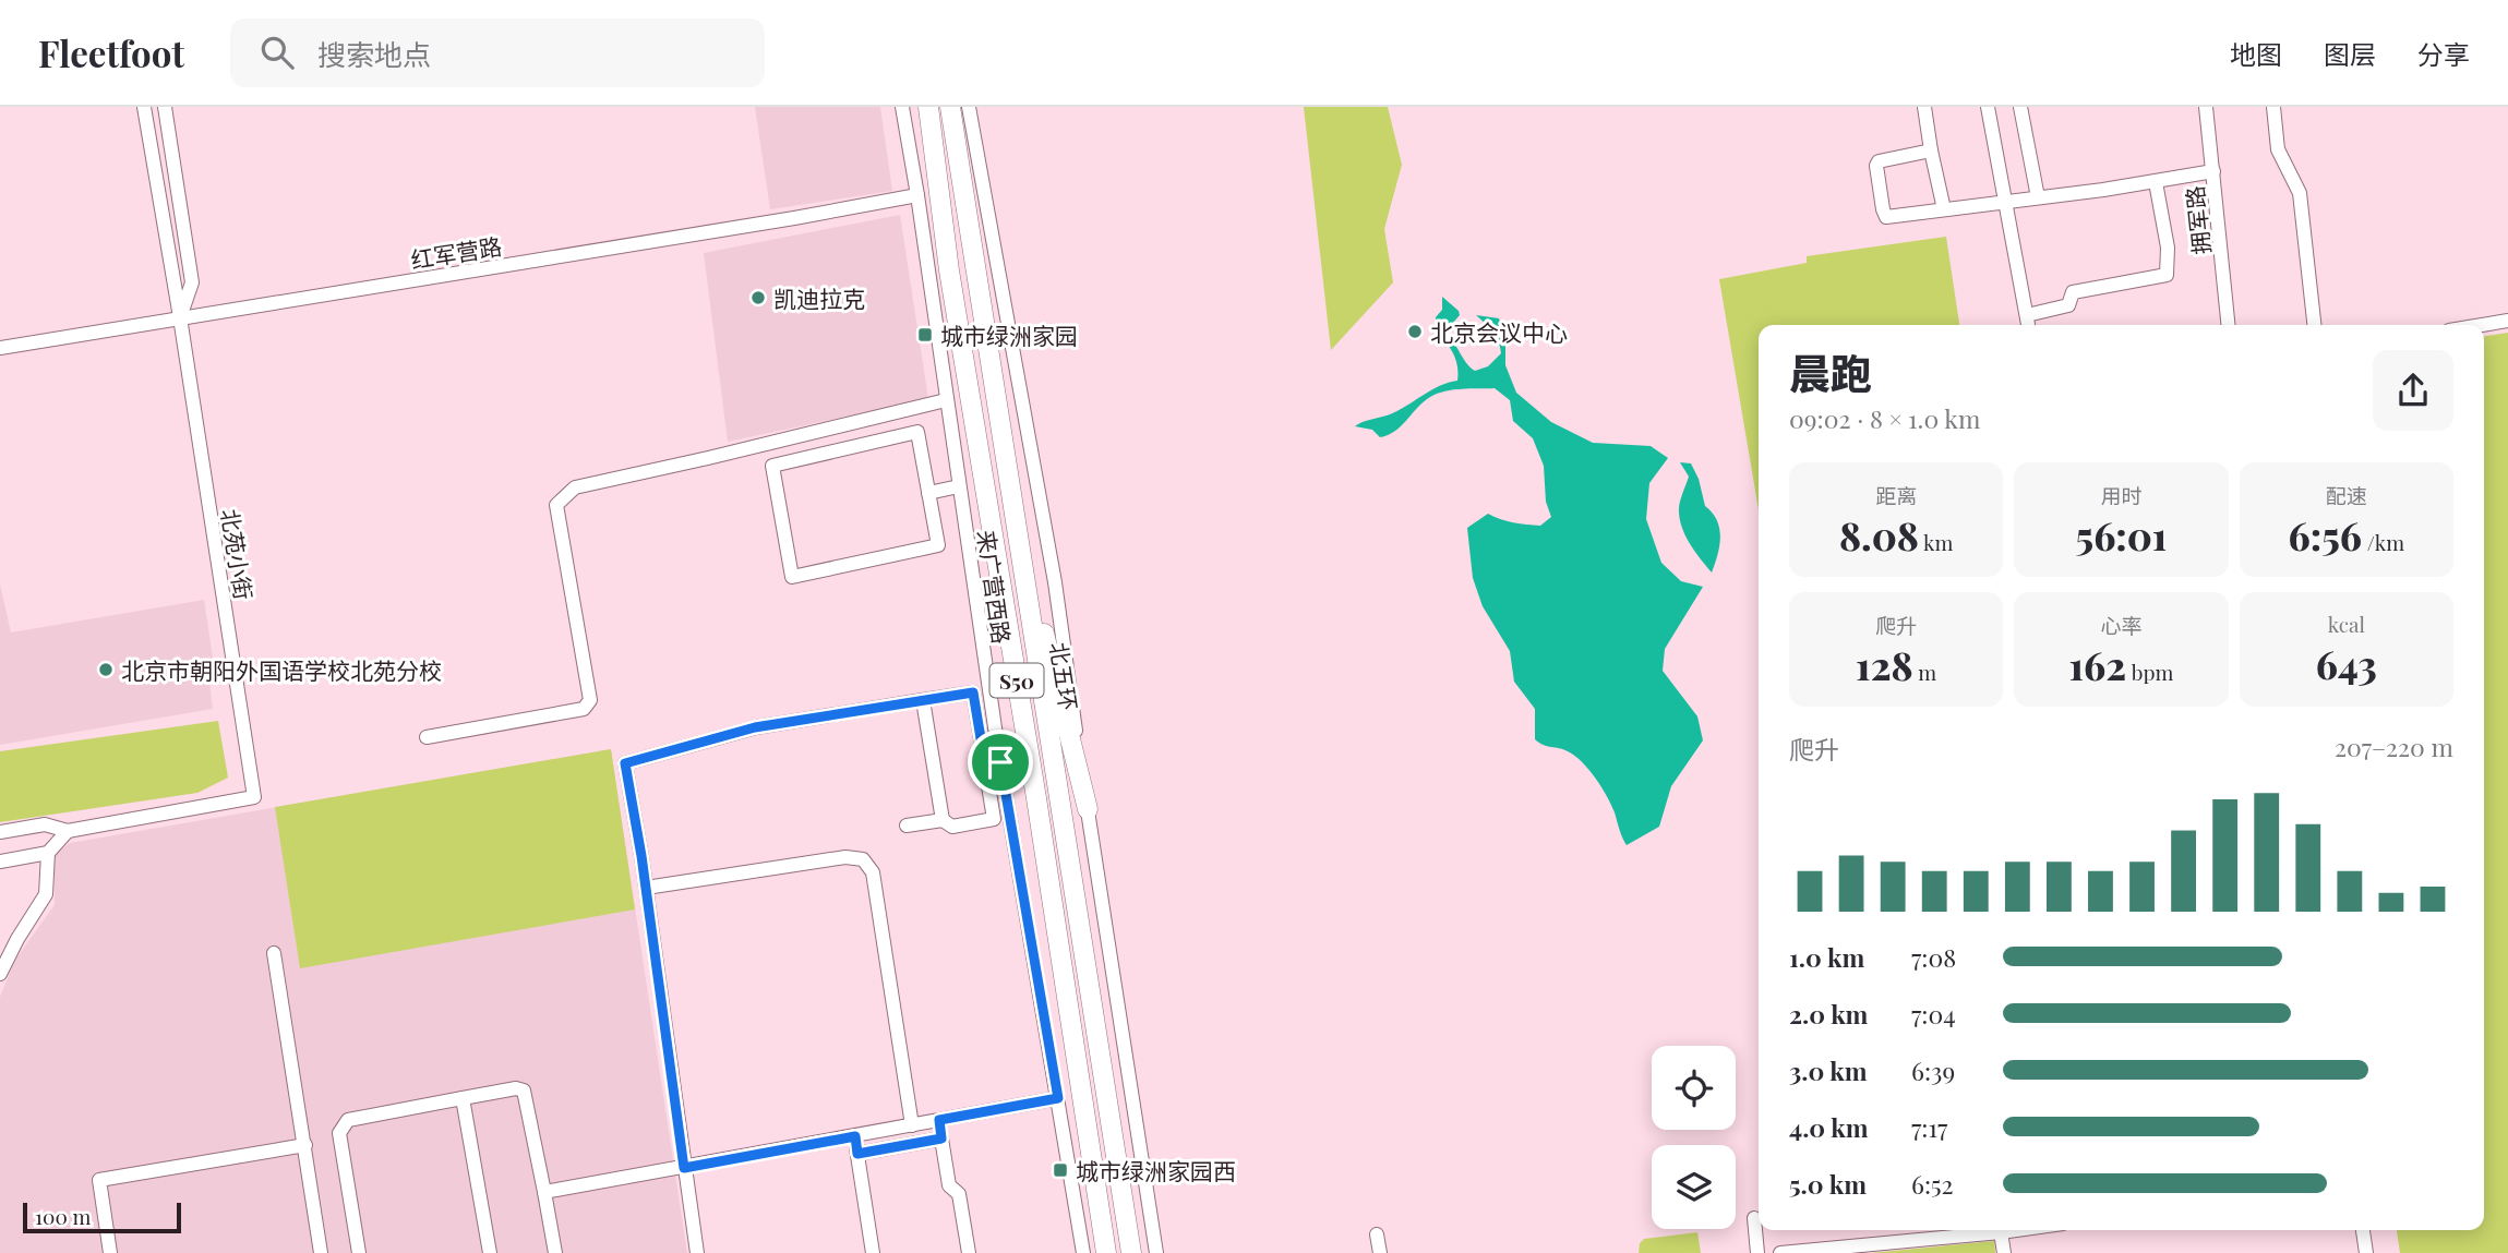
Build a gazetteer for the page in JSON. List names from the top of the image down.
{
  "streets": {
    "highway": ["北五环", "S50"],
    "street": [
      "拥军路",
      "红军营路",
      "北苑小街",
      "来广营西路"
    ]
  },
  "crossings": [
    ["红军营路", "北苑小街"],
    ["红军营路", "来广营西路"]
  ],
  "places": {
    "other": ["凯迪拉克", "北京会议中心", "北京市朝阳外国语学校北苑分校"],
    "transit": ["城市绿洲家园", "城市绿洲家园西"]
  },
  "scale_bar": "100 m",
  "page": {
    "header": "Fleetfoot",
    "search": "搜索地点",
    "nav": ["地图", "图层", "分享"],
    "heading": ["晨跑", "09:02 · 8 × 1.0 km"],
    "stats": [
      ["距离", "8.08 km"],
      ["用时", "56:01"],
      ["配速", "6:56 /km"],
      ["爬升", "128 m"],
      ["心率", "162 bpm"],
      ["kcal", "643"]
    ],
    "chart": ["爬升", "207–220 m"],
    "list": [
      {
        "name": "1.0 km",
        "note": "7:08"
      },
      {
        "name": "2.0 km",
        "note": "7:04"
      },
      {
        "name": "3.0 km",
        "note": "6:39"
      },
      {
        "name": "4.0 km",
        "note": "7:17"
      },
      {
        "name": "5.0 km",
        "note": "6:52"
      }
    ],
    "scale": "100 m"
  }
}
